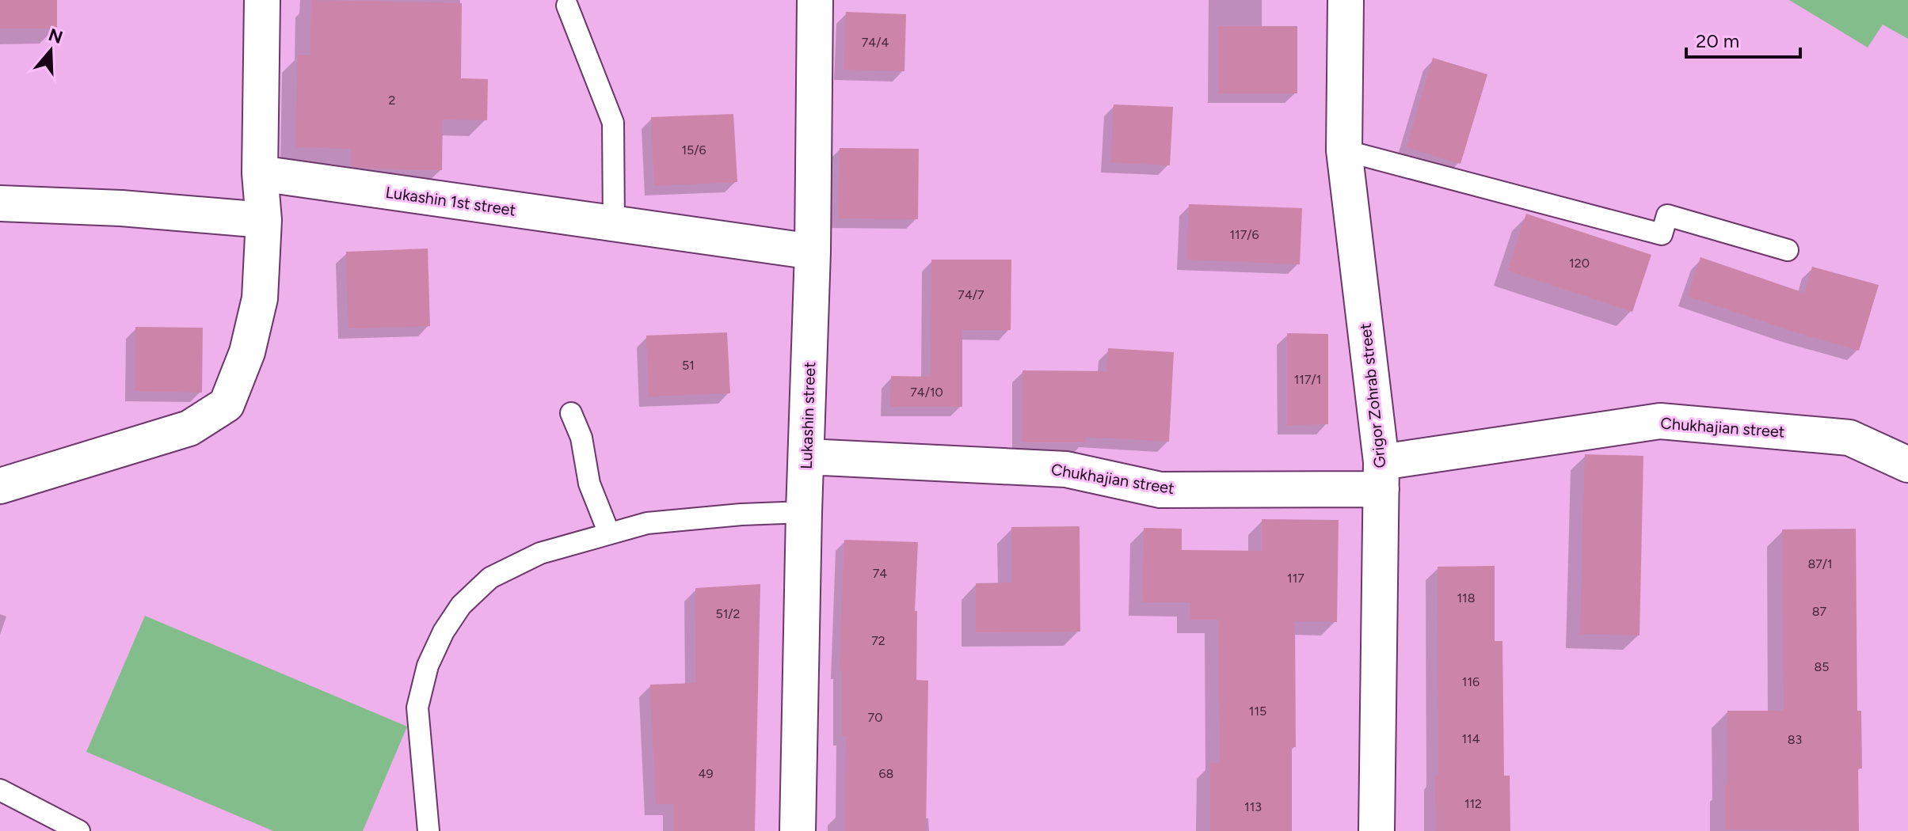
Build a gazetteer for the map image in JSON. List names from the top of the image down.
{
  "streets": {
    "street": [
      "Lukashin 1st street",
      "Grigor Zohrab street",
      "Lukashin street",
      "Chukhajian street"
    ]
  },
  "crossings": [
    ["Lukashin 1st street", "Lukashin street"],
    ["Grigor Zohrab street", "Chukhajian street"],
    ["Lukashin street", "Chukhajian street"]
  ],
  "house_numbers": [
    "74/4",
    "2",
    "15/6",
    "117/6",
    "120",
    "74/7",
    "51",
    "117/1",
    "74/10",
    "87/1",
    "74",
    "117",
    "118",
    "87",
    "51/2",
    "72",
    "85",
    "116",
    "115",
    "70",
    "114",
    "83",
    "49",
    "68",
    "112",
    "113"
  ],
  "scale_bar": "20 m",
  "north": "top"
}
